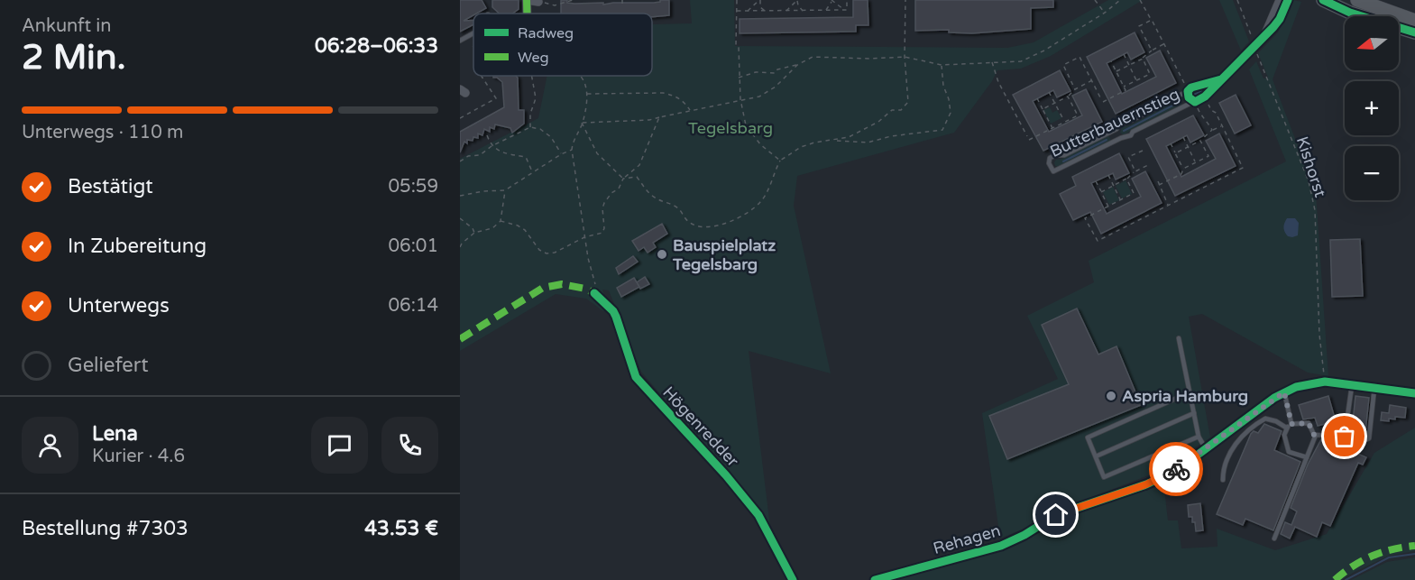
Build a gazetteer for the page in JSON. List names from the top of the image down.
{
  "streets": {
    "street": ["Butterbauernstieg", "Högenredder", "Rehagen"],
    "path": ["Kishorst"]
  },
  "crossings": [
    ["Butterbauernstieg", "Kishorst"],
    ["Kishorst", "Rehagen"]
  ],
  "parks": ["Tegelsbarg"],
  "places": ["Bauspielplatz Tegelsbarg", "Aspria Hamburg"],
  "legend": ["Radweg", "Weg"],
  "north": "left",
  "page": {
    "heading": ["2 Min.", "Ankunft in", "06:28–06:33"],
    "panel": [
      "Lena",
      "Kurier · 4.6",
      "Bestellung #7303",
      "43.53 €"
    ],
    "map_buttons": ["+", "−"],
    "bar": "Unterwegs · 110 m",
    "list": [
      ["Bestätigt", "05:59"],
      ["In Zubereitung", "06:01"],
      ["Unterwegs", "06:14"],
      "Geliefert"
    ]
  }
}
